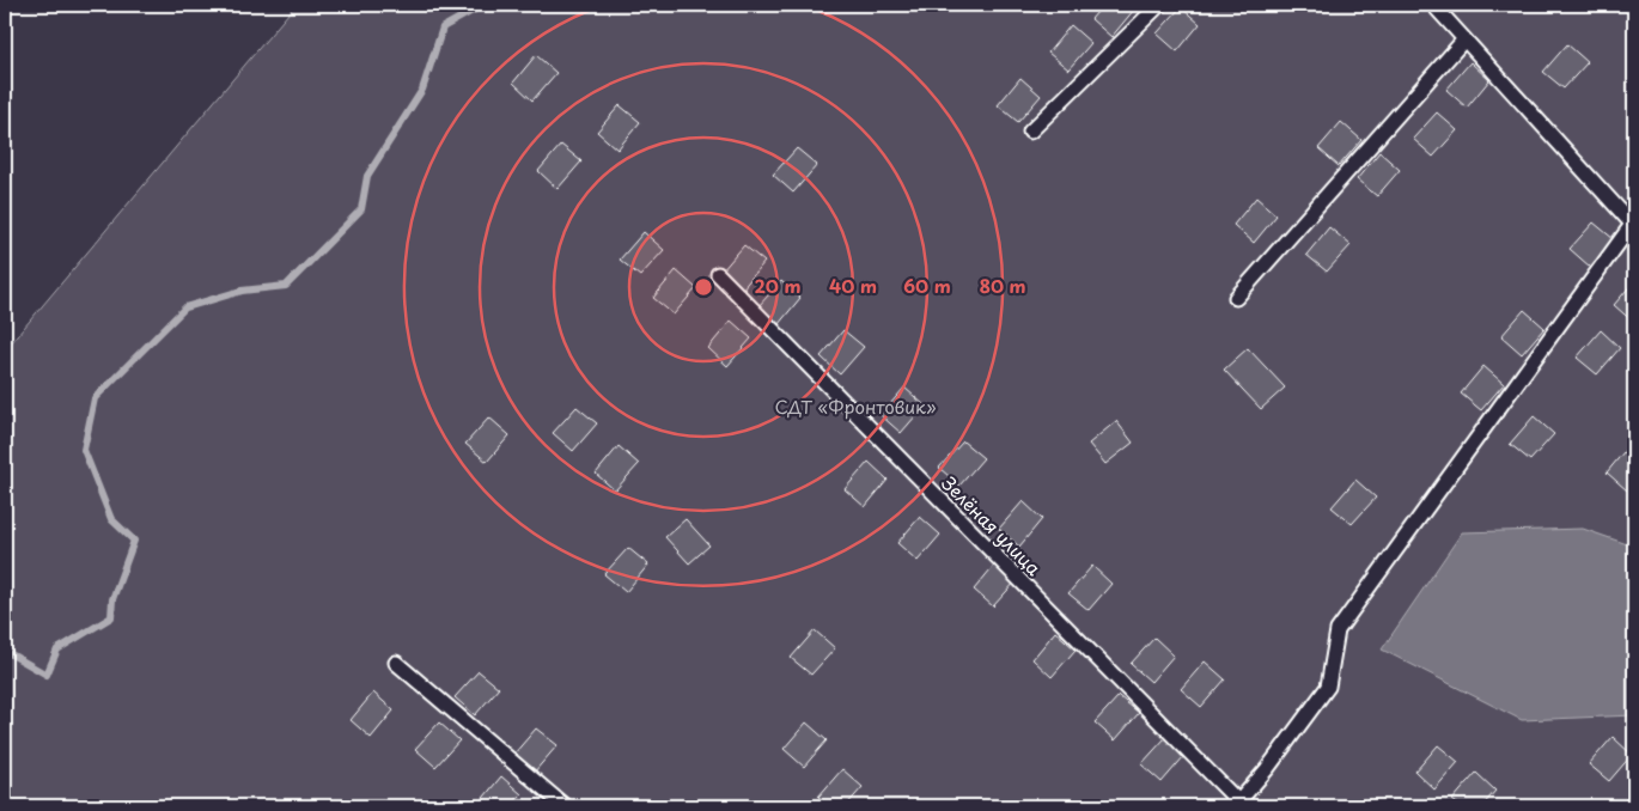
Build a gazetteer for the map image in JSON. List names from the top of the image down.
{
  "streets": {
    "lane": ["Зелёная улица"]
  },
  "parks": ["СДТ «Фронтовик»"],
  "rings": [
    "20 m",
    "40 m",
    "60 m",
    "80 m"
  ]
}
